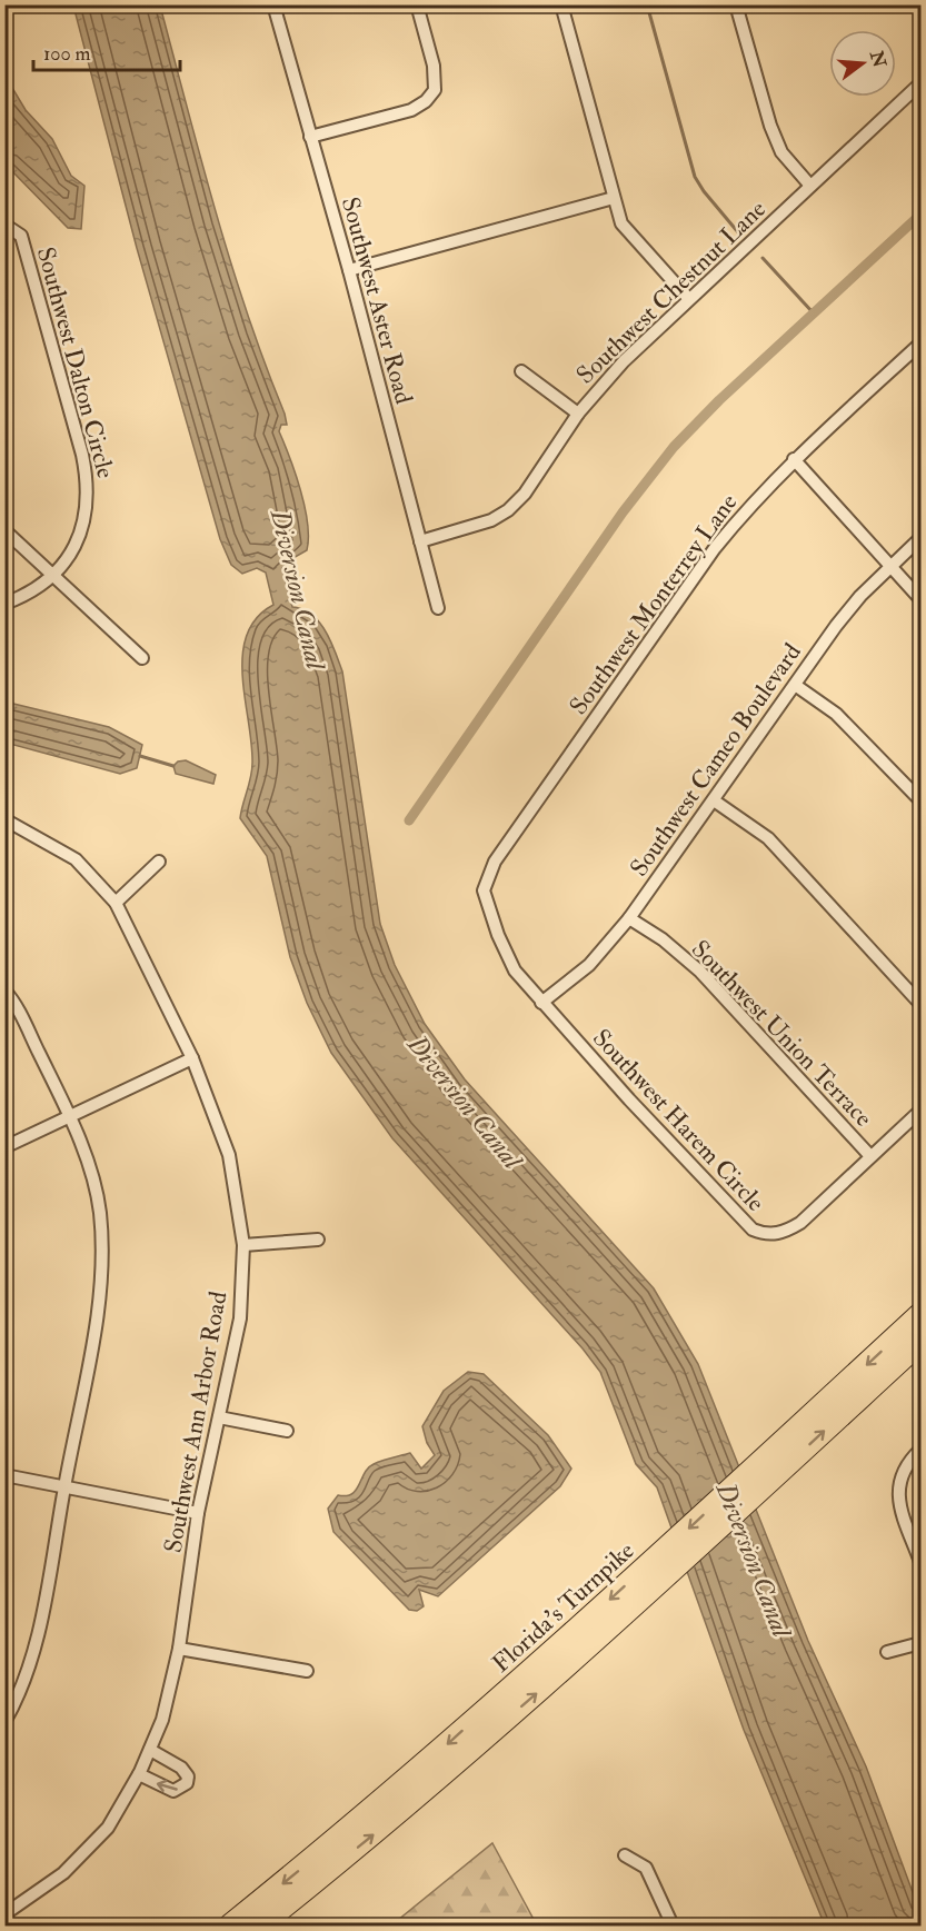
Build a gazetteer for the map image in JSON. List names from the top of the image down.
{
  "streets": {
    "highway": ["Florida's Turnpike"],
    "street": [
      "Southwest Chestnut Lane",
      "Southwest Aster Road",
      "Southwest Dalton Circle",
      "Southwest Monterrey Lane",
      "Southwest Cameo Boulevard",
      "Southwest Union Terrace",
      "Southwest Harem Circle",
      "Southwest Ann Arbor Road"
    ]
  },
  "crossings": [
    ["Southwest Chestnut Lane", "Southwest Aster Road"],
    ["Southwest Monterrey Lane", "Southwest Harem Circle"],
    ["Southwest Cameo Boulevard", "Southwest Union Terrace"],
    ["Southwest Cameo Boulevard", "Southwest Harem Circle"],
    ["Southwest Union Terrace", "Southwest Harem Circle"]
  ],
  "water": ["Diversion Canal"],
  "scale_bar": "100 m",
  "north": "right"
}
